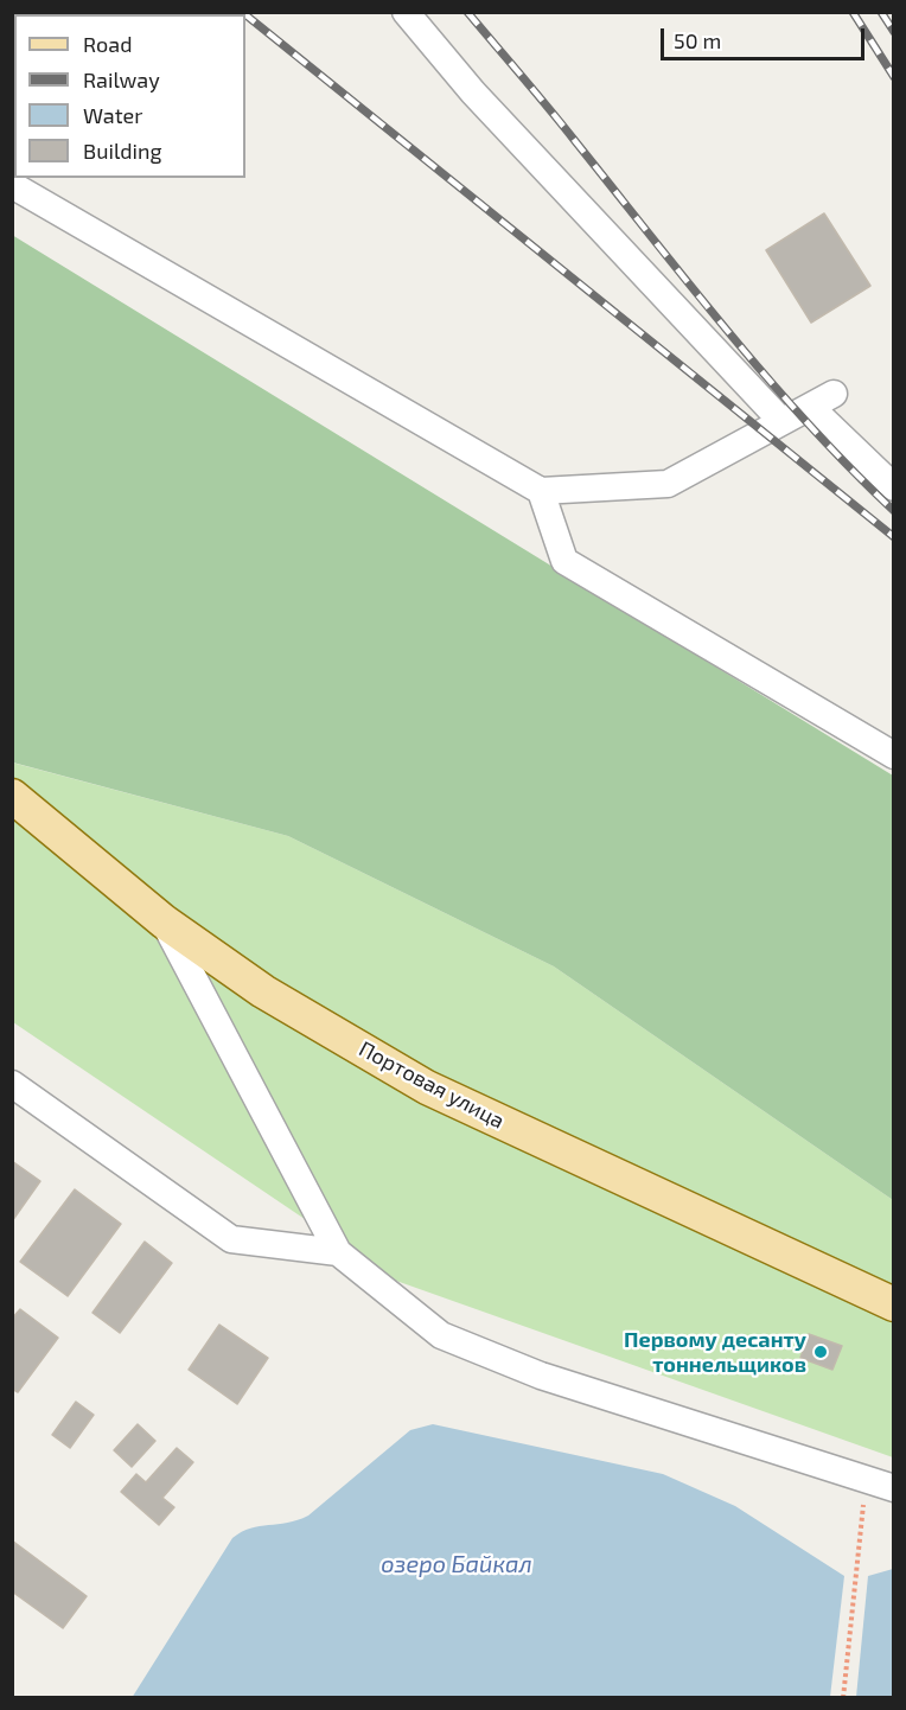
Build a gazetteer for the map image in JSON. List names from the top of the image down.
{
  "streets": {
    "main road": ["Портовая улица"]
  },
  "water": ["озеро Байкал"],
  "places": ["Первому десанту тоннельщиков"],
  "legend": [
    "Road",
    "Railway",
    "Water",
    "Building"
  ],
  "scale_bar": "50 m"
}
